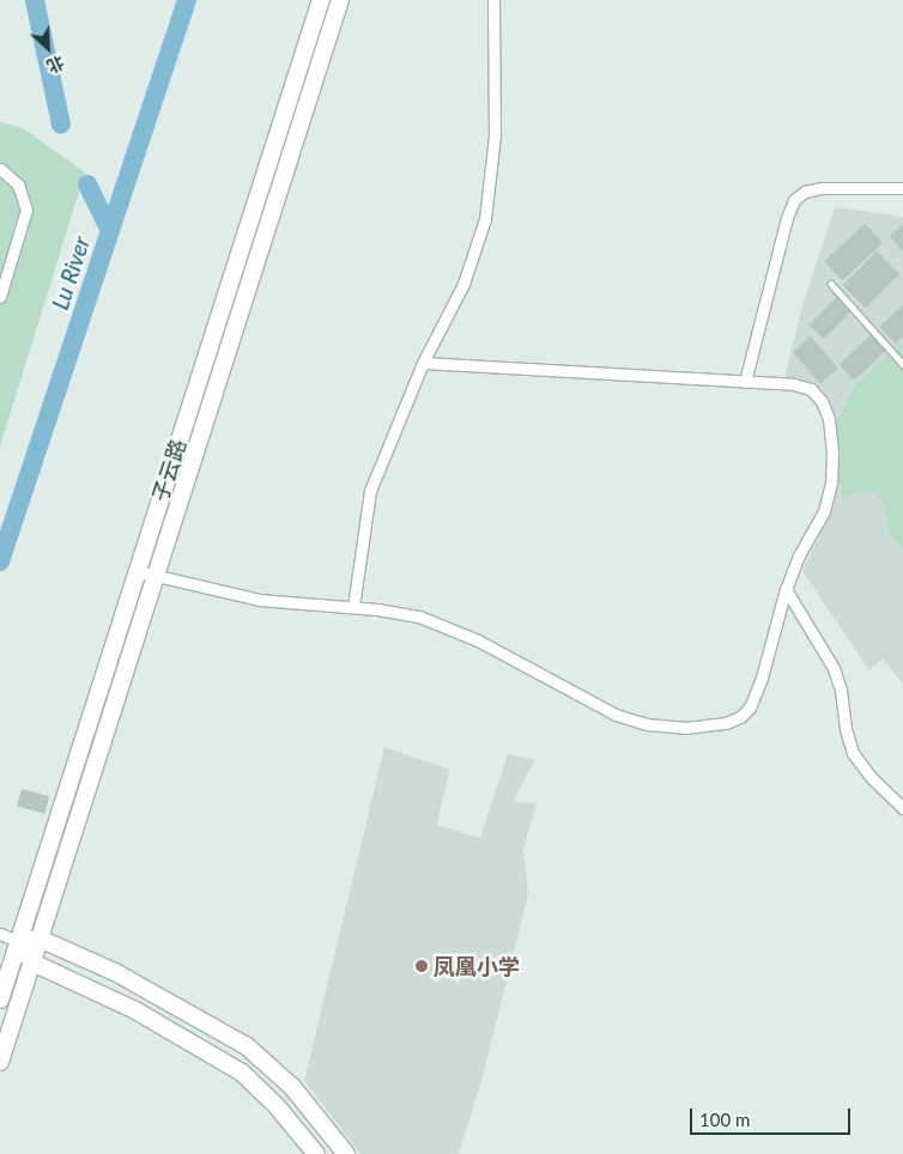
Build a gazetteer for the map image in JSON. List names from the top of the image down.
{
  "streets": {
    "main road": ["子云路"]
  },
  "water": ["Lu River"],
  "places": ["凤凰小学"],
  "scale_bar": "100 m",
  "north": "bottom right"
}
